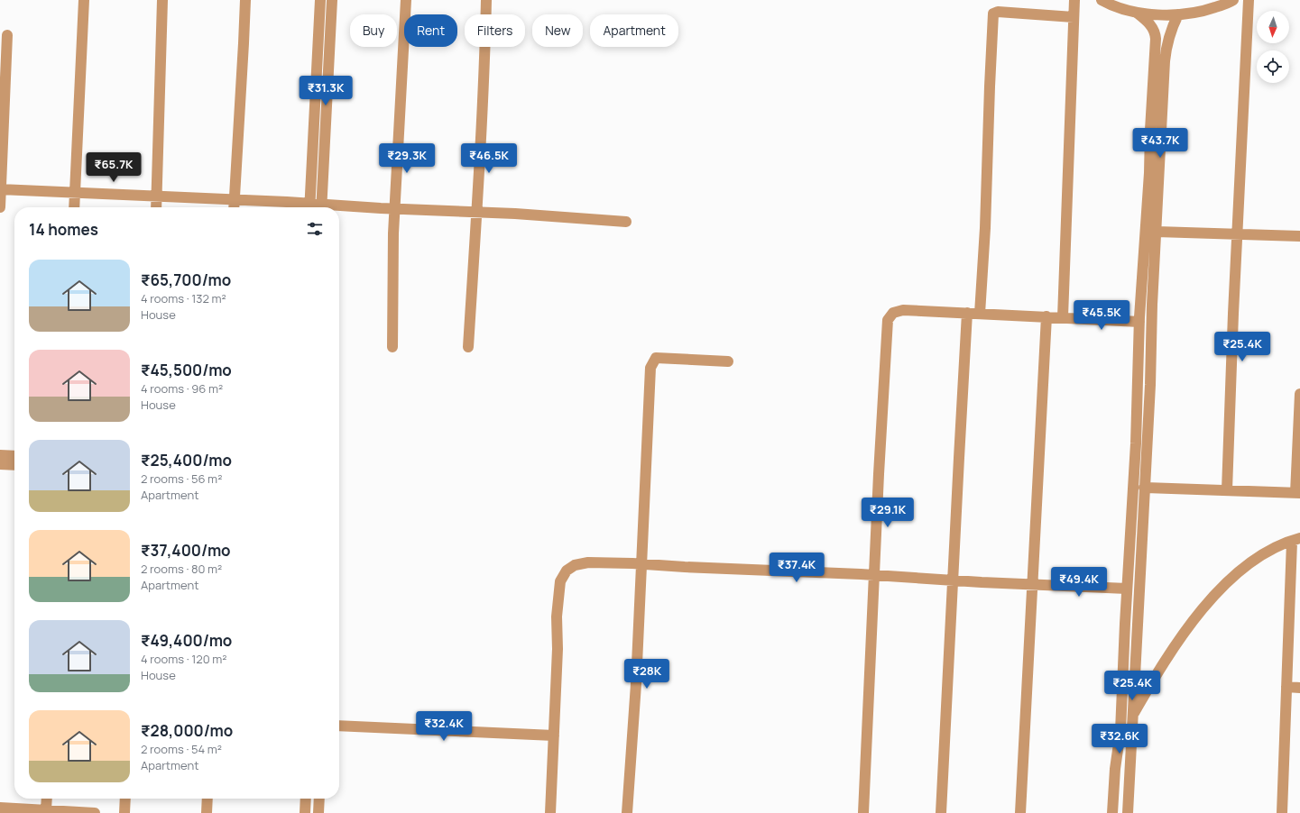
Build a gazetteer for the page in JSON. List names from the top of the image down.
{
  "north": "bottom",
  "page": {
    "chip": [
      "Buy",
      "Rent",
      "Filters",
      "New",
      "Apartment"
    ],
    "price": [
      "₹31.3K",
      "₹43.7K",
      "₹29.3K",
      "₹46.5K",
      "₹65.7K",
      "₹45.5K",
      "₹25.4K",
      "₹29.1K",
      "₹37.4K",
      "₹49.4K",
      "₹28K",
      "₹25.4K",
      "₹32.4K",
      "₹32.6K"
    ],
    "heading": "14 homes",
    "list": [
      {
        "name": "₹65,700/mo",
        "note": "4 rooms · 132 m² · House"
      },
      {
        "name": "₹45,500/mo",
        "note": "4 rooms · 96 m² · House"
      },
      {
        "name": "₹25,400/mo",
        "note": "2 rooms · 56 m² · Apartment"
      },
      {
        "name": "₹37,400/mo",
        "note": "2 rooms · 80 m² · Apartment"
      },
      {
        "name": "₹49,400/mo",
        "note": "4 rooms · 120 m² · House"
      },
      {
        "name": "₹28,000/mo",
        "note": "2 rooms · 54 m² · Apartment"
      }
    ]
  }
}
